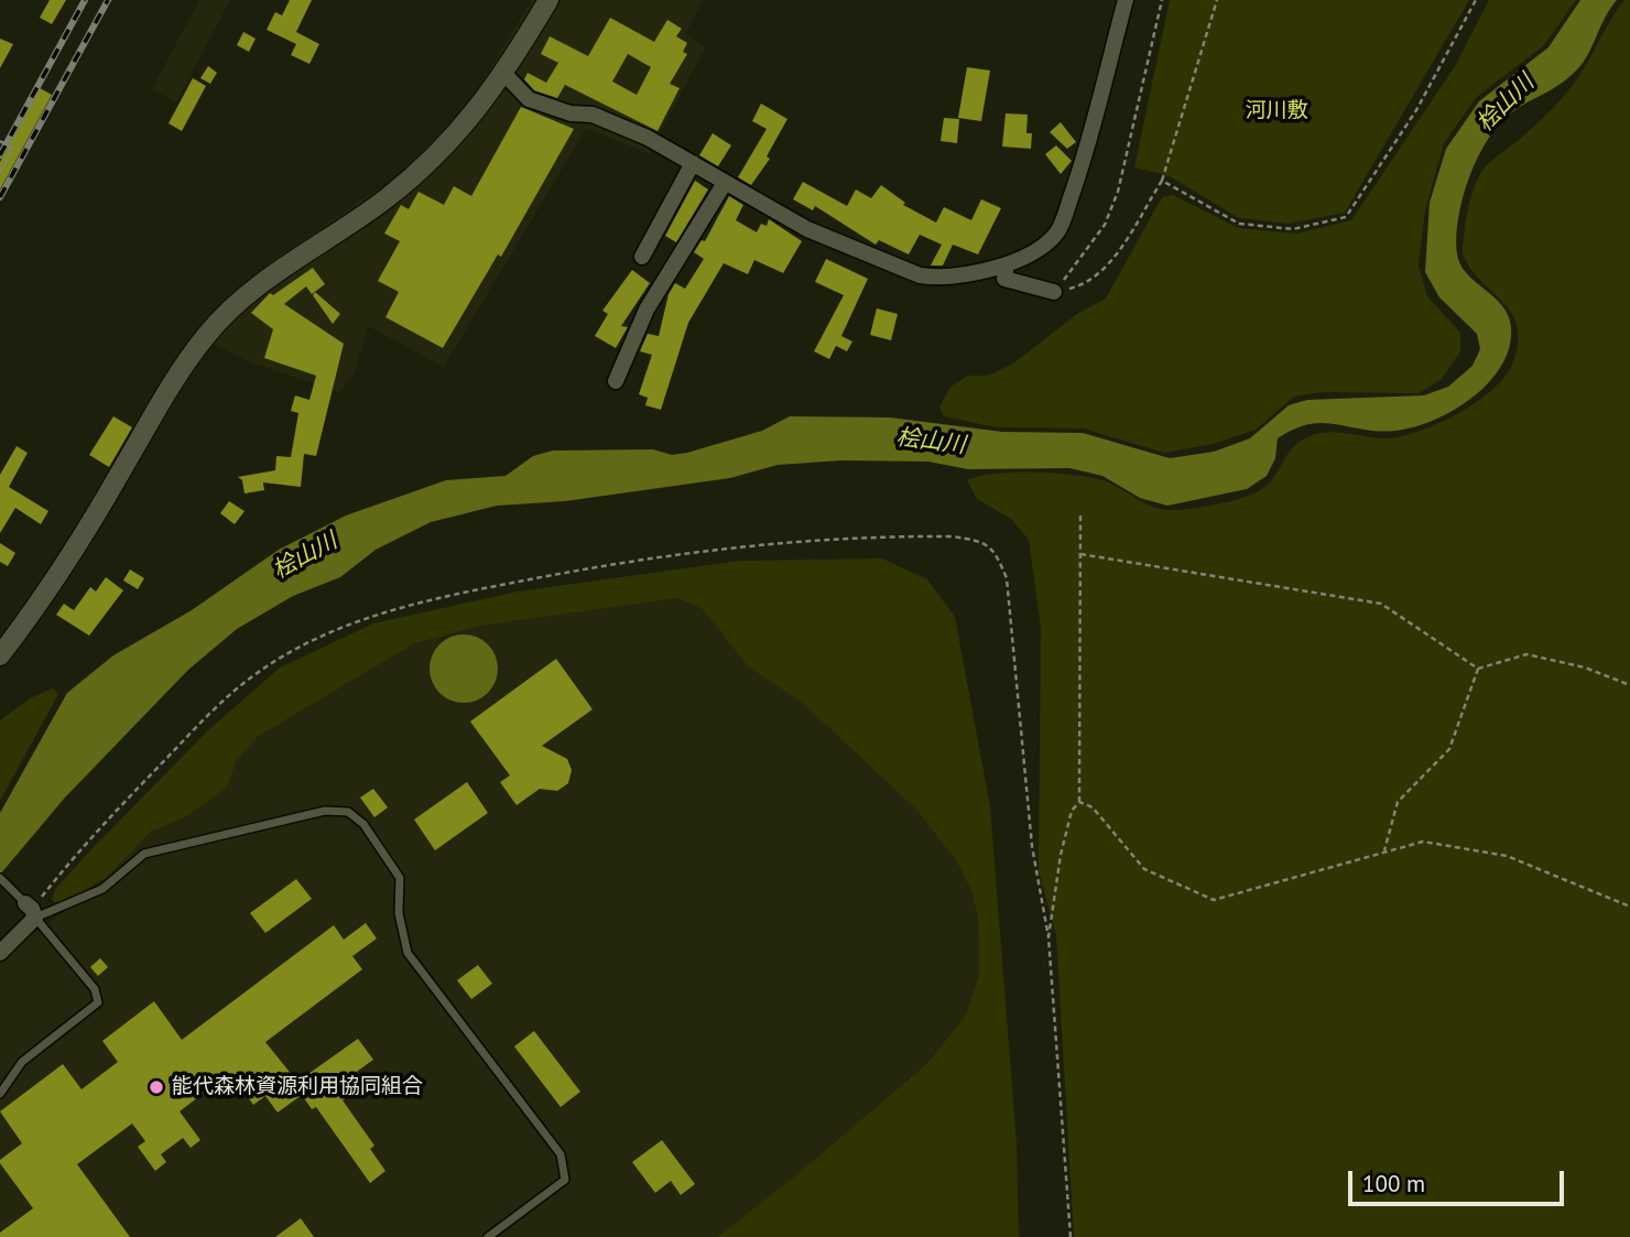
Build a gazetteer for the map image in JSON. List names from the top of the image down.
{
  "water": ["桧山川"],
  "parks": ["河川敷"],
  "places": ["能代森林資源利用協同組合"],
  "scale_bar": "100 m"
}
